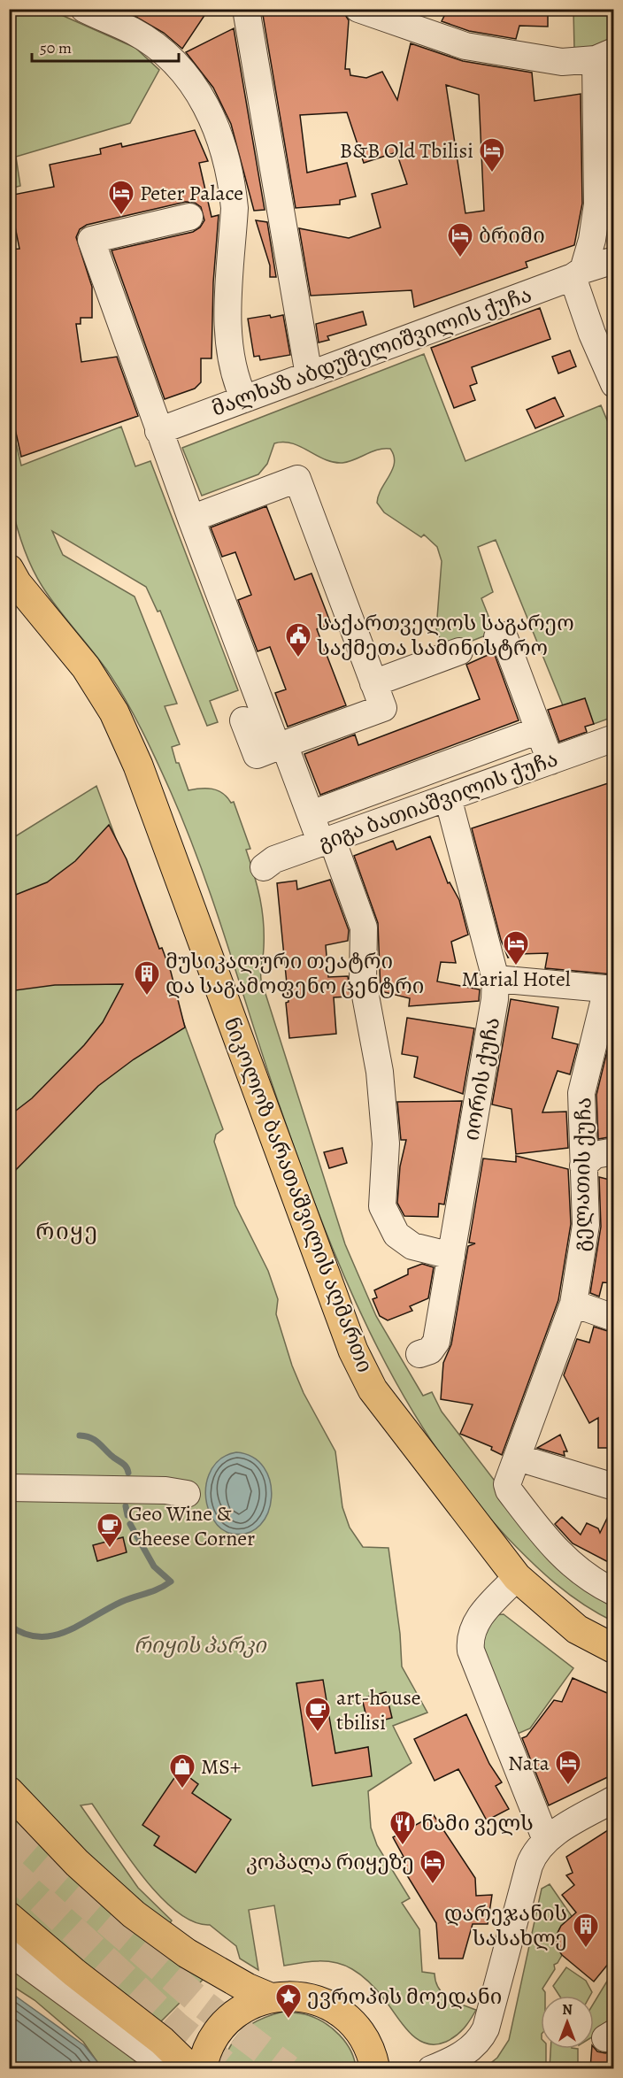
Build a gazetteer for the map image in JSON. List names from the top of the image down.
{
  "streets": {
    "main road": ["ნიკოლოზ ბარათაშვილის აღმართი"],
    "street": [
      "მალხაზ აბდუშელიშვილის ქუჩა",
      "გიგა ბათიაშვილის ქუჩა",
      "იორის ქუჩა",
      "გელათის ქუჩა"
    ]
  },
  "crossings": [
    ["გიგა ბათიაშვილის ქუჩა", "იორის ქუჩა"]
  ],
  "districts": ["რიყე"],
  "parks": ["რიყის პარკი"],
  "places": {
    "hotel": [
      "B&B Old Tbilisi",
      "Peter Palace",
      "ბრიმი",
      "Marial Hotel",
      "Nata",
      "კოპალა რიყეზე"
    ],
    "public building": ["საქართველოს საგარეო საქმეთა სამინისტრო"],
    "building": ["მუსიკალური თეატრი და საგამოფენო ცენტრი", "დარეჯანის სასახლე"],
    "cafe": ["Geo Wine & Cheese Corner", "art-house tbilisi"],
    "shop": ["MS+"],
    "restaurant": ["ნამი ველს"],
    "place": ["ევროპის მოედანი"]
  },
  "scale_bar": "50 m",
  "north": "top"
}
